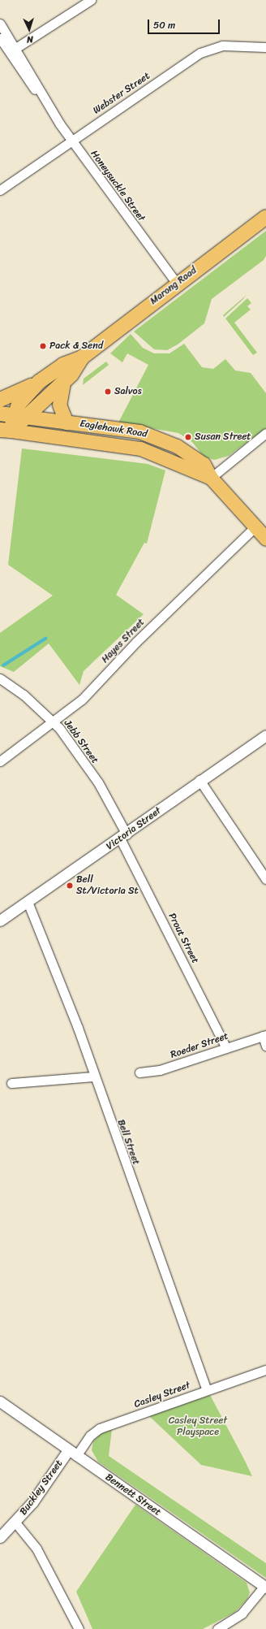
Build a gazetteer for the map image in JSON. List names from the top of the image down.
{
  "streets": {
    "highway": ["Marong Road"],
    "main road": ["Eaglehawk Road"],
    "street": [
      "Webster Street",
      "Honeysuckle Street",
      "Hayes Street",
      "Jebb Street",
      "Victoria Street",
      "Prout Street",
      "Roeder Street",
      "Bell Street",
      "Casley Street",
      "Buckley Street",
      "Bennett Street"
    ]
  },
  "crossings": [
    ["Webster Street", "Honeysuckle Street"],
    ["Honeysuckle Street", "Marong Road"],
    ["Marong Road", "Eaglehawk Road"],
    ["Eaglehawk Road", "Hayes Street"],
    ["Hayes Street", "Jebb Street"],
    ["Jebb Street", "Victoria Street"],
    ["Jebb Street", "Prout Street"],
    ["Victoria Street", "Prout Street"],
    ["Victoria Street", "Bell Street"],
    ["Prout Street", "Roeder Street"],
    ["Bell Street", "Casley Street"],
    ["Casley Street", "Buckley Street"],
    ["Casley Street", "Bennett Street"],
    ["Buckley Street", "Bennett Street"]
  ],
  "parks": ["Casley Street Playspace"],
  "places": [
    "Pack & Send",
    "Salvos",
    "Susan Street",
    "Bell St/Victoria St"
  ],
  "scale_bar": "50 m",
  "north": "bottom"
}
